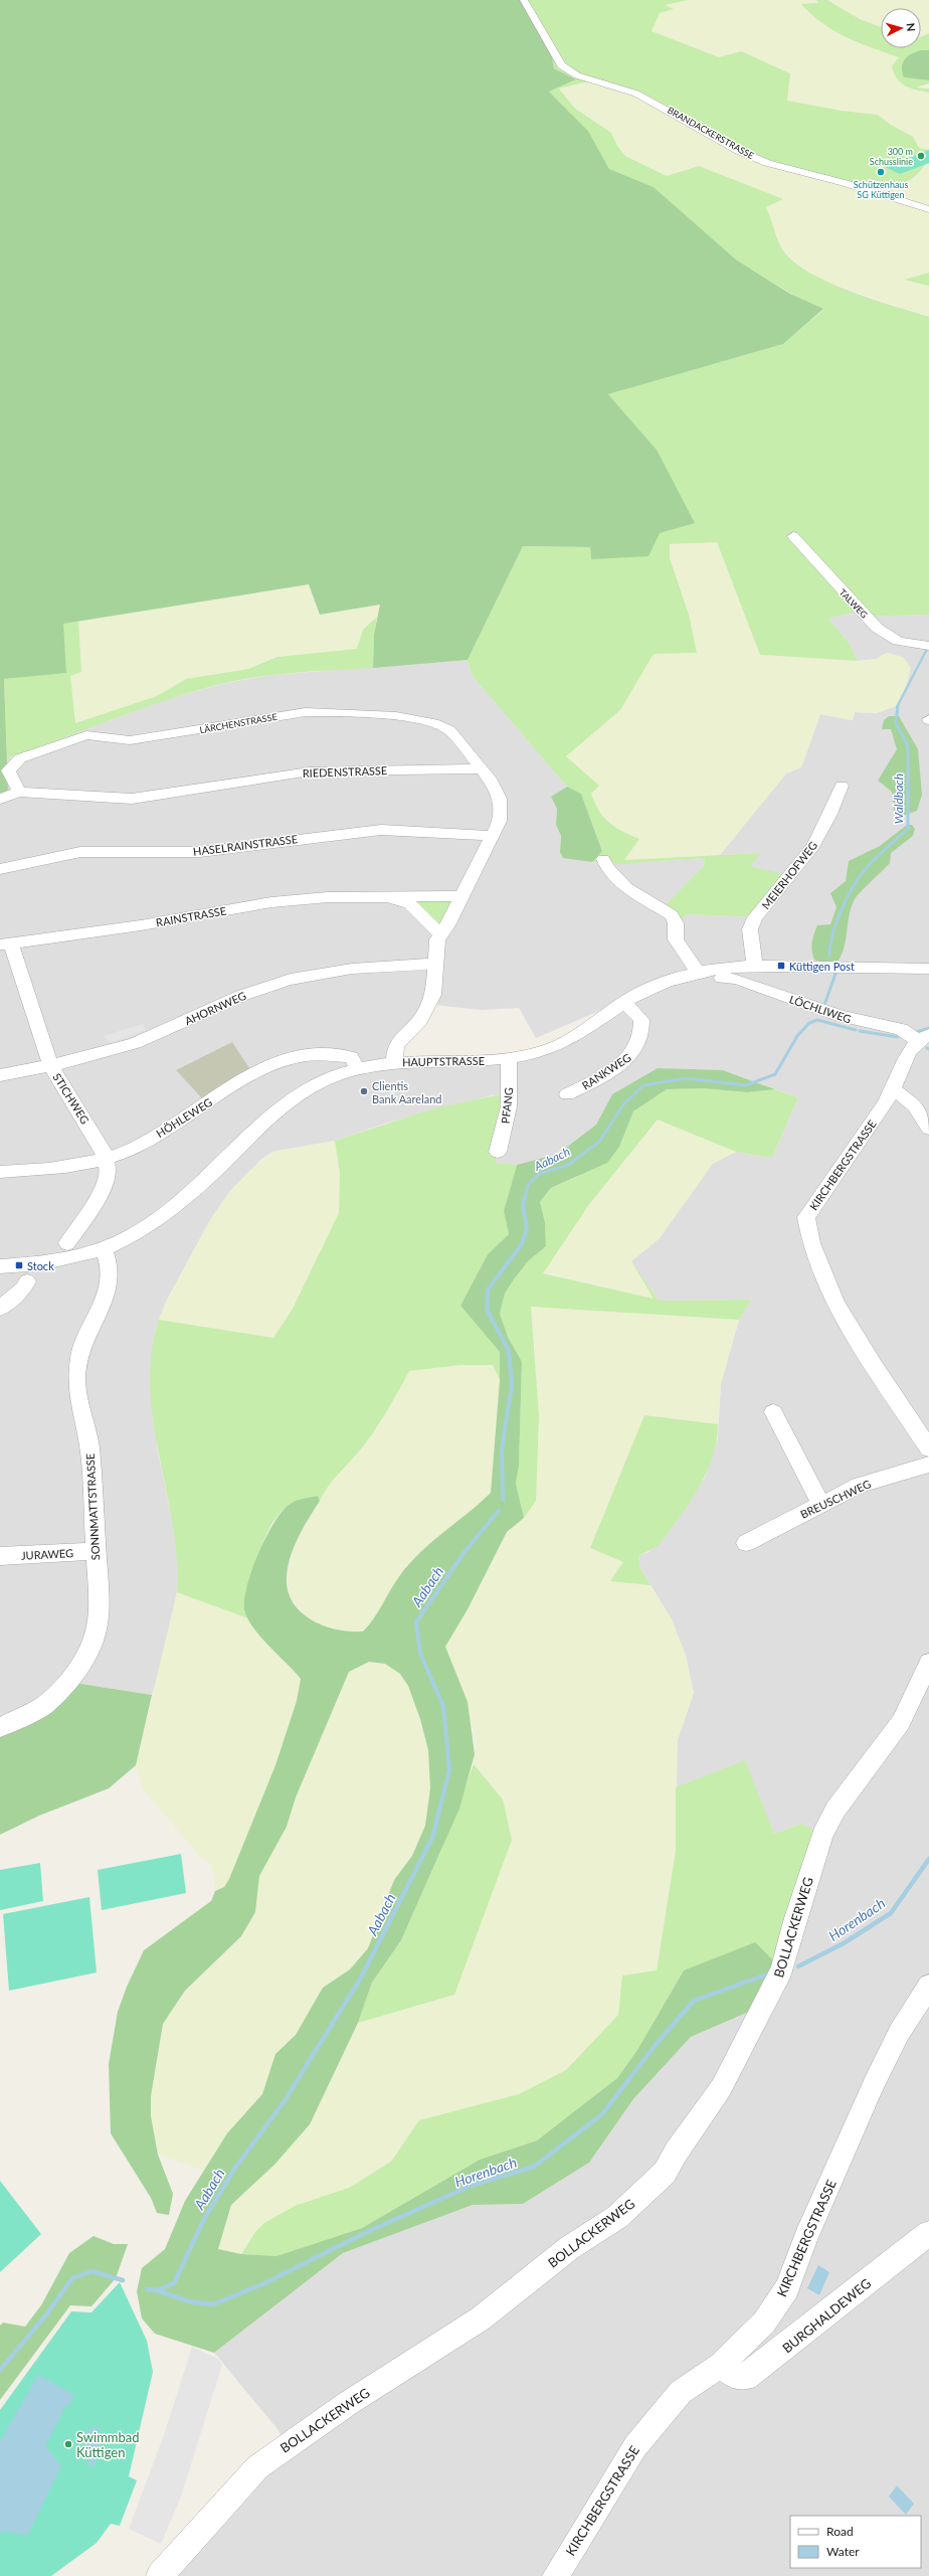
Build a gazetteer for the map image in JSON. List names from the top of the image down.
{
  "streets": {
    "street": [
      "BRANDACKERSTRASSE",
      "TALWEG",
      "LÄRCHENSTRASSE",
      "RIEDENSTRASSE",
      "HASELRAINSTRASSE",
      "MEIERHOFWEG",
      "RAINSTRASSE",
      "AHORNWEG",
      "LÖCHLIWEG",
      "HAUPTSTRASSE",
      "RANKWEG",
      "STICHWEG",
      "PFANG",
      "HÖHLEWEG",
      "KIRCHBERGSTRASSE",
      "BREUSCHWEG",
      "SONNMATTSTRASSE",
      "JURAWEG",
      "BOLLACKERWEG",
      "BURGHALDEWEG"
    ]
  },
  "crossings": [
    ["LÄRCHENSTRASSE", "RIEDENSTRASSE"],
    ["MEIERHOFWEG", "HAUPTSTRASSE"],
    ["RAINSTRASSE", "STICHWEG"],
    ["AHORNWEG", "STICHWEG"],
    ["LÖCHLIWEG", "KIRCHBERGSTRASSE"],
    ["HAUPTSTRASSE", "RANKWEG"],
    ["HAUPTSTRASSE", "PFANG"],
    ["HAUPTSTRASSE", "HÖHLEWEG"],
    ["HAUPTSTRASSE", "SONNMATTSTRASSE"],
    ["STICHWEG", "HÖHLEWEG"],
    ["KIRCHBERGSTRASSE", "BURGHALDEWEG"],
    ["SONNMATTSTRASSE", "JURAWEG"]
  ],
  "water": ["Waldbach", "Aabach", "Horenbach"],
  "places": {
    "other": [
      "300 m Schusslinie",
      "Schützenhaus SG Küttigen",
      "Clientis Bank Aareland",
      "Swimmbad Küttigen"
    ],
    "transit": ["Küttigen Post", "Stock"]
  },
  "legend": ["Road", "Water"],
  "north": "right"
}
